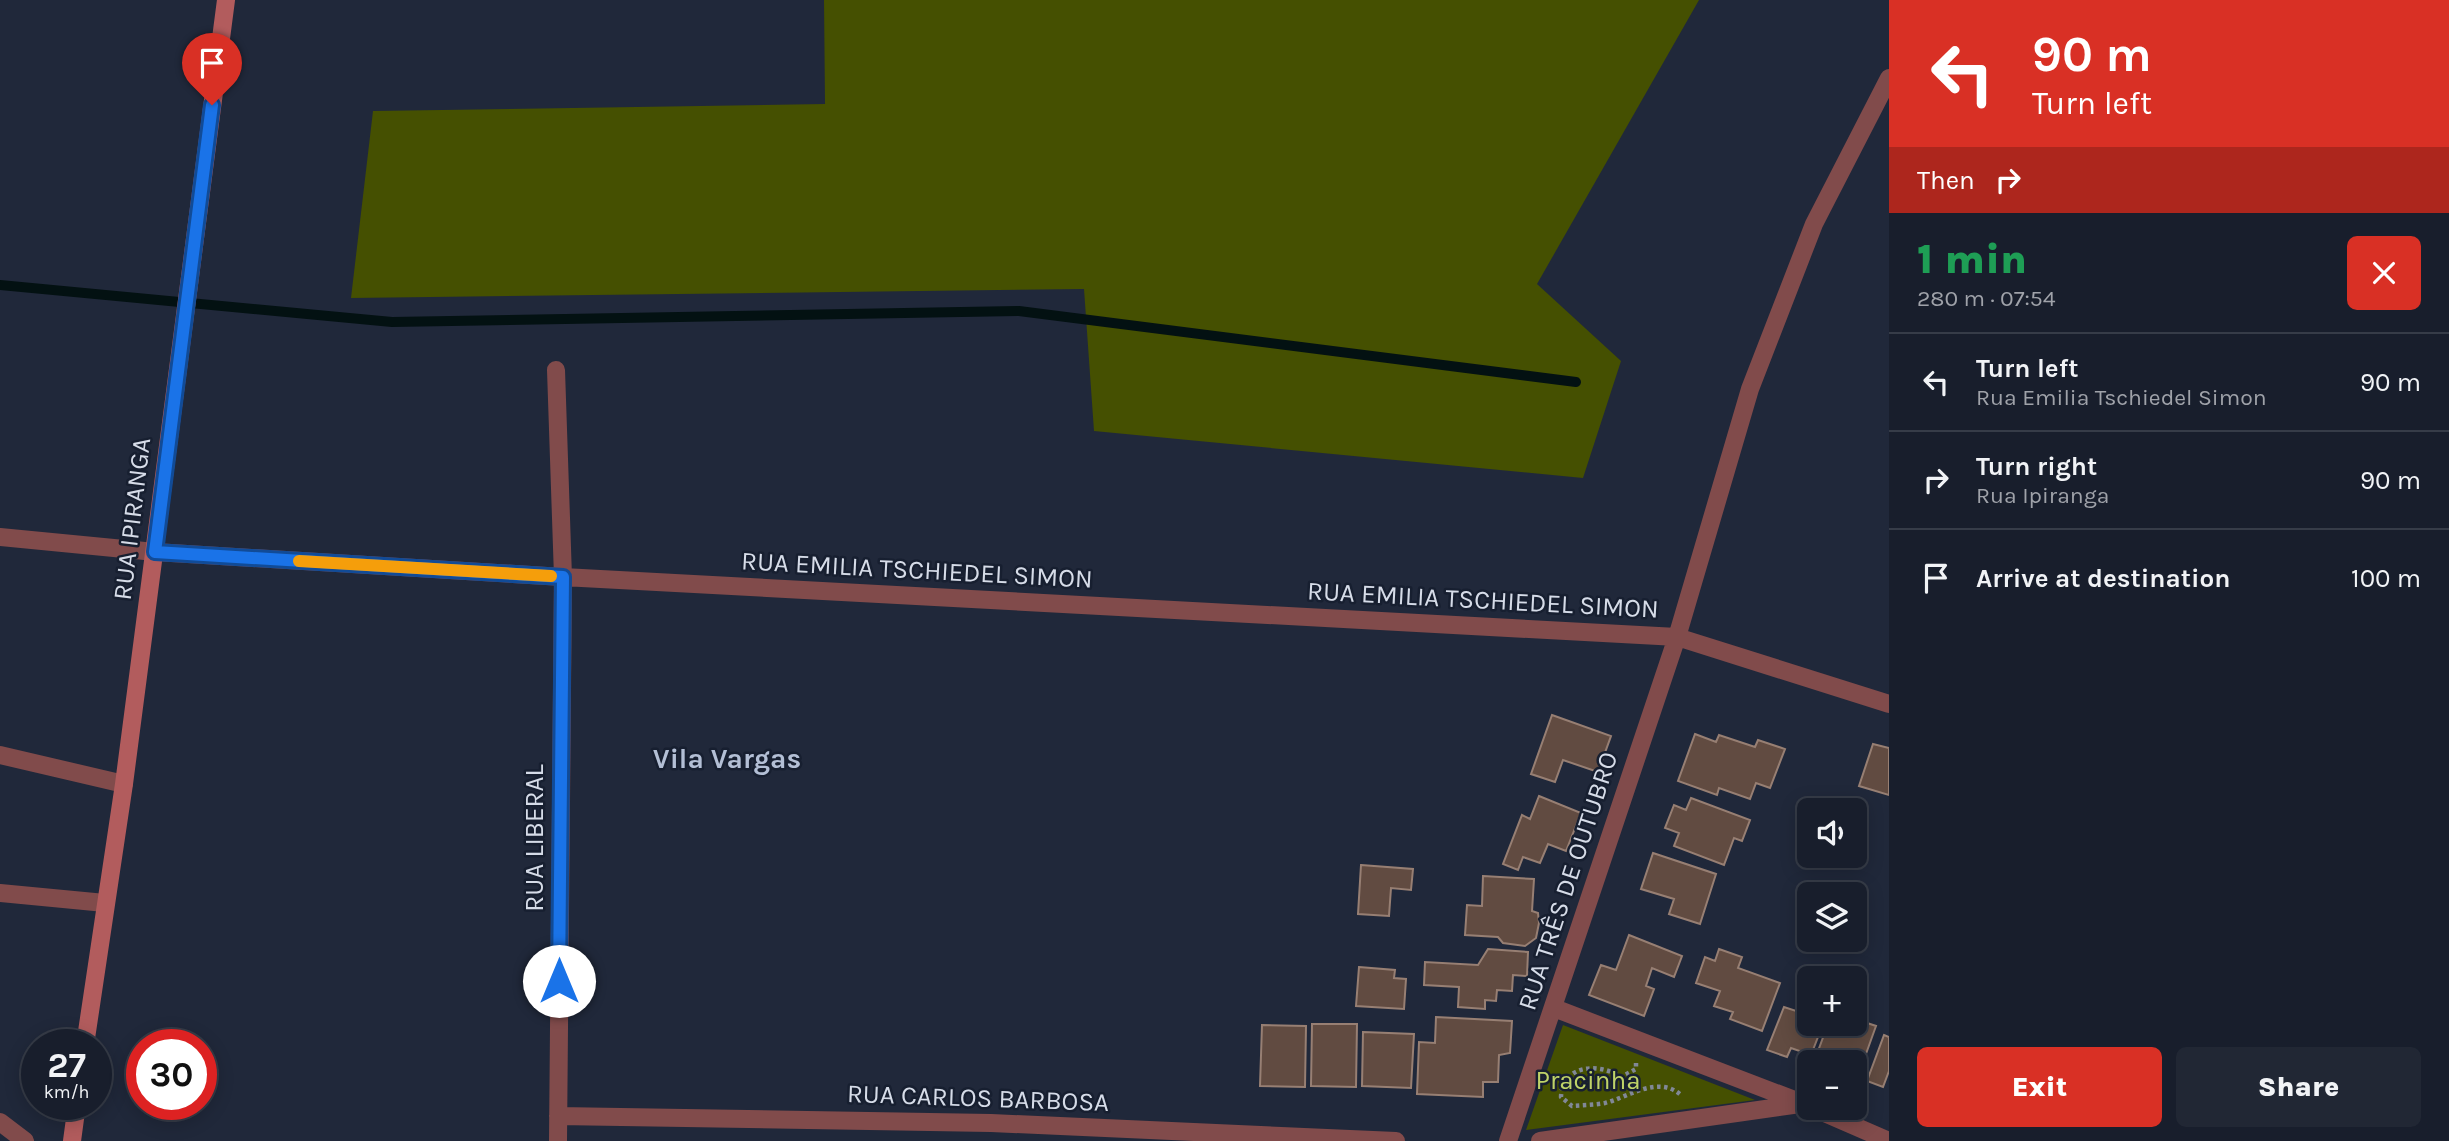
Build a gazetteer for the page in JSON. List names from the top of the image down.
{
  "streets": {
    "main road": ["RUA IPIRANGA"],
    "street": [
      "RUA EMILIA TSCHIEDEL SIMON",
      "RUA LIBERAL",
      "RUA TRÊS DE OUTUBRO",
      "RUA CARLOS BARBOSA"
    ]
  },
  "crossings": [
    ["RUA IPIRANGA", "RUA EMILIA TSCHIEDEL SIMON"],
    ["RUA EMILIA TSCHIEDEL SIMON", "RUA LIBERAL"],
    ["RUA EMILIA TSCHIEDEL SIMON", "RUA TRÊS DE OUTUBRO"],
    ["RUA LIBERAL", "RUA CARLOS BARBOSA"]
  ],
  "districts": ["Vila Vargas"],
  "parks": ["Pracinha"],
  "page": {
    "turn": ["90 m", "Turn left"],
    "then": "Then",
    "heading": ["1 min", "280 m · 07:54"],
    "list": [
      {
        "name": "Turn left",
        "note": "Rua Emilia Tschiedel Simon",
        "value": "90 m"
      },
      {
        "name": "Turn right",
        "note": "Rua Ipiranga",
        "value": "90 m"
      },
      {
        "name": "Arrive at destination",
        "value": "100 m"
      }
    ],
    "map_buttons": ["+", "−"],
    "speed": "27 km/h",
    "limit": "30",
    "buttons": ["Exit", "Share"]
  }
}
